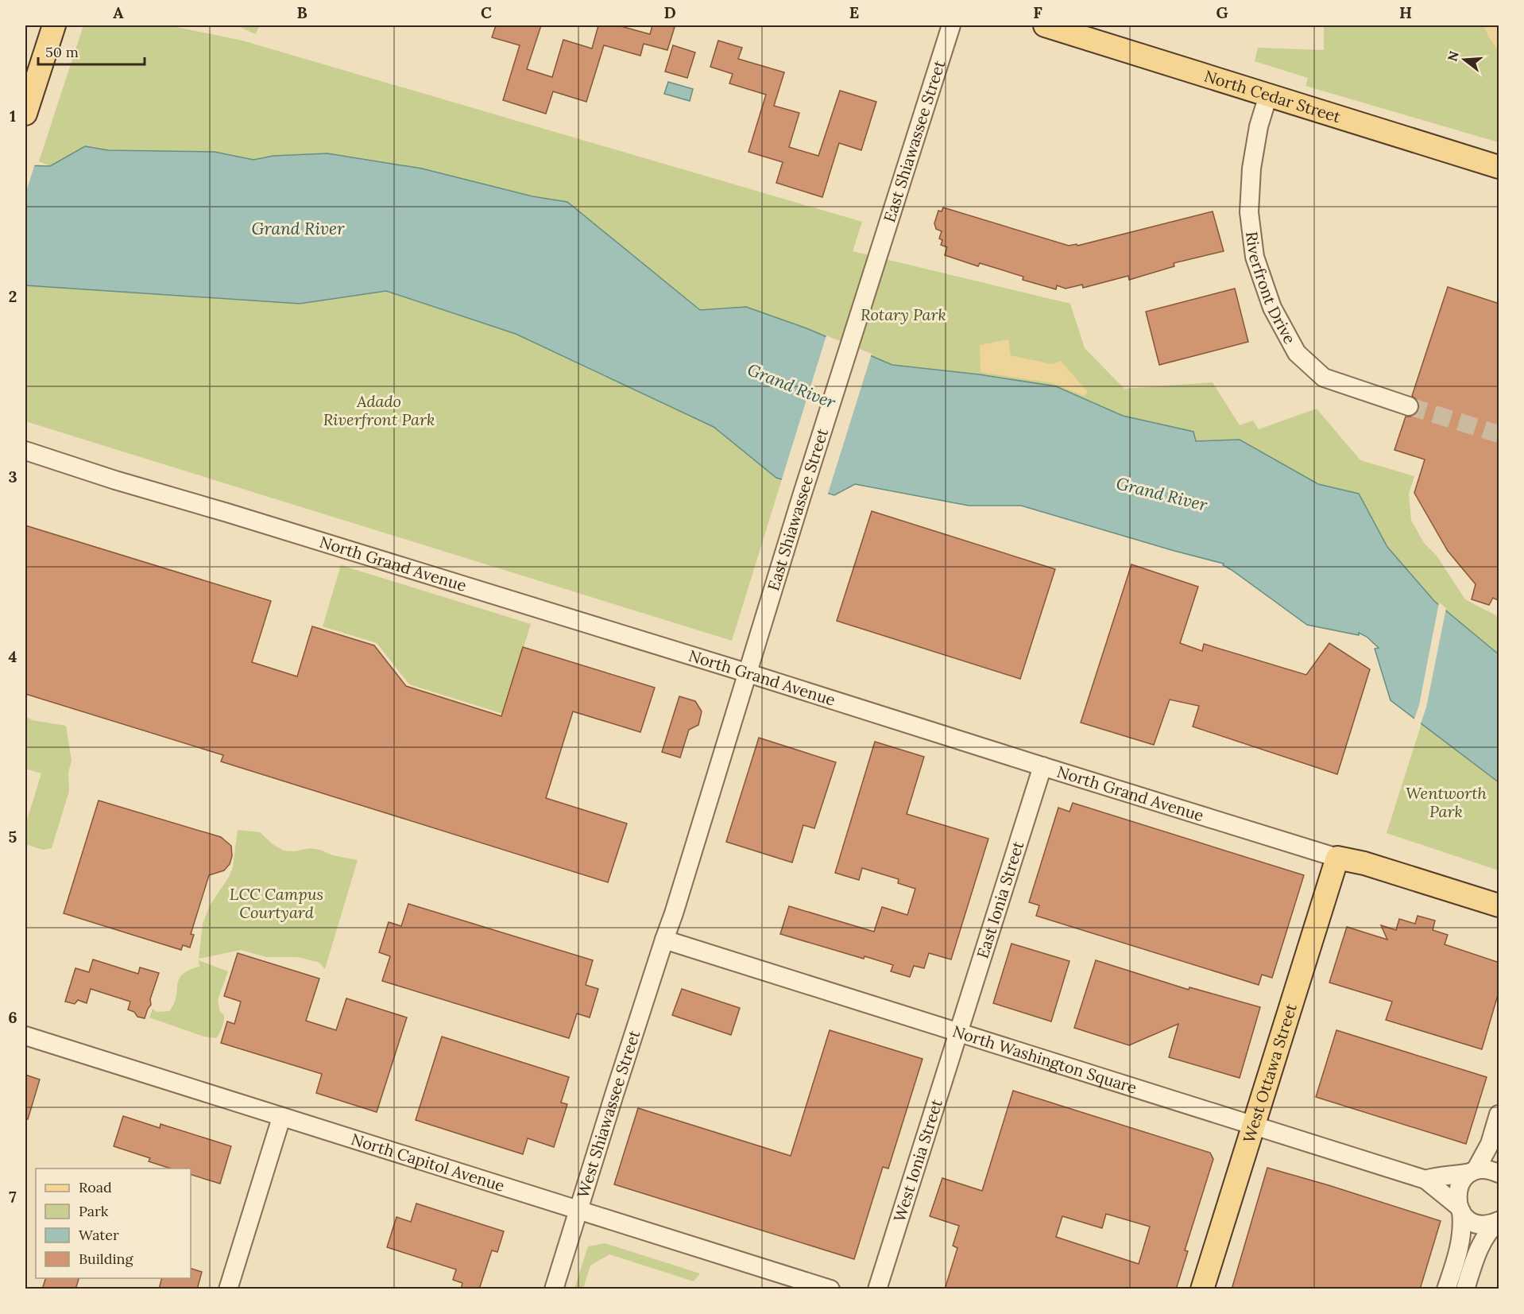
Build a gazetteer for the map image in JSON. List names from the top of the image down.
{
  "streets": {
    "main road": ["North Cedar Street", "North Grand Avenue", "West Ottawa Street"],
    "street": [
      "East Shiawassee Street",
      "Riverfront Drive",
      "East Ionia Street",
      "North Washington Square",
      "West Shiawassee Street",
      "West Ionia Street",
      "North Capitol Avenue"
    ]
  },
  "crossings": [
    ["North Cedar Street", "Riverfront Drive"],
    ["East Shiawassee Street", "North Grand Avenue"],
    ["East Shiawassee Street", "North Washington Square"],
    ["East Shiawassee Street", "West Shiawassee Street"],
    ["North Grand Avenue", "East Ionia Street"],
    ["North Grand Avenue", "West Ottawa Street"],
    ["East Ionia Street", "North Washington Square"],
    ["East Ionia Street", "West Ionia Street"],
    ["North Washington Square", "West Ottawa Street"],
    ["North Washington Square", "West Shiawassee Street"],
    ["North Washington Square", "West Ionia Street"],
    ["West Shiawassee Street", "North Capitol Avenue"]
  ],
  "water": ["Grand River"],
  "parks": [
    "Rotary Park",
    "Adado Riverfront Park",
    "Wentworth Park",
    "LCC Campus Courtyard"
  ],
  "legend": [
    "Road",
    "Park",
    "Water",
    "Building"
  ],
  "scale_bar": "50 m",
  "north": "left",
  "grid": {
    "columns": [
      "A",
      "B",
      "C",
      "D",
      "E",
      "F",
      "G",
      "H"
    ],
    "rows": [
      "1",
      "2",
      "3",
      "4",
      "5",
      "6",
      "7"
    ]
  }
}
